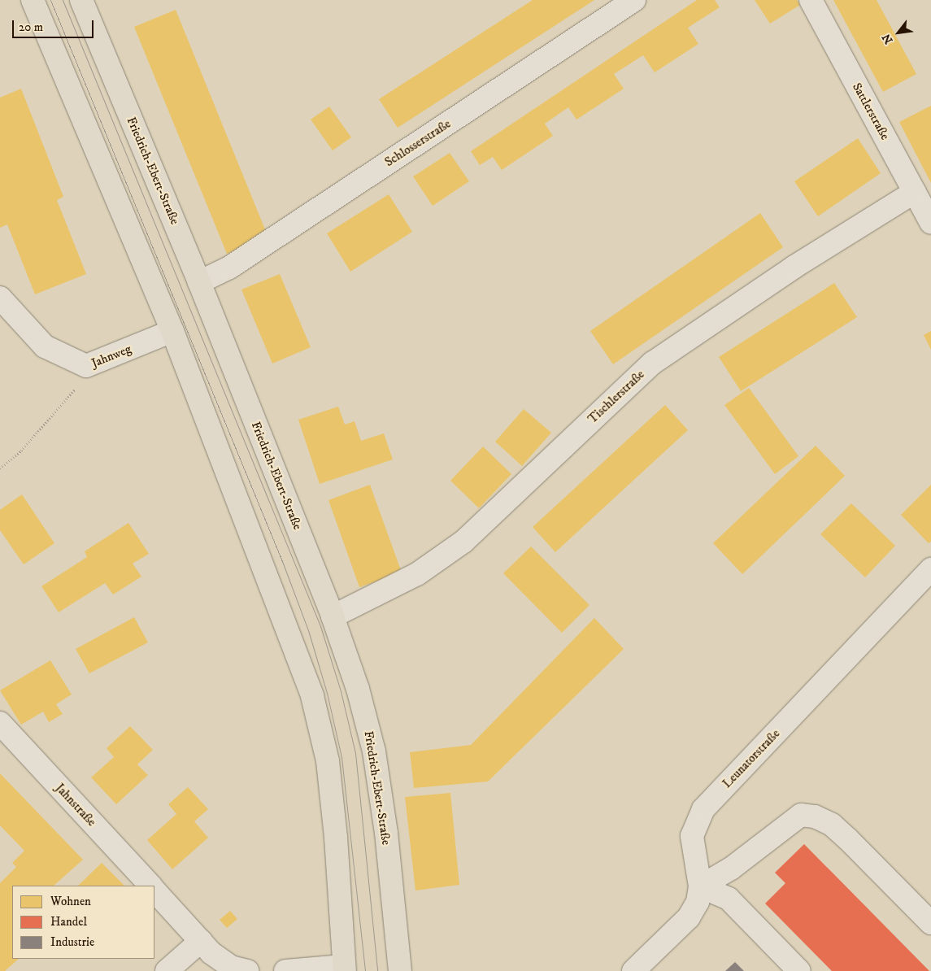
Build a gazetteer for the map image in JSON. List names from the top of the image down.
{
  "streets": {
    "main road": ["Friedrich-Ebert-Straße"],
    "street": [
      "Sattlerstraße",
      "Schlosserstraße",
      "Jahnweg",
      "Tischlerstraße",
      "Leunatorstraße",
      "Jahnstraße"
    ]
  },
  "crossings": [
    ["Sattlerstraße", "Tischlerstraße"],
    ["Schlosserstraße", "Friedrich-Ebert-Straße"],
    ["Friedrich-Ebert-Straße", "Tischlerstraße"]
  ],
  "legend": ["Wohnen", "Handel", "Industrie"],
  "scale_bar": "20 m",
  "north": "bottom left"
}
